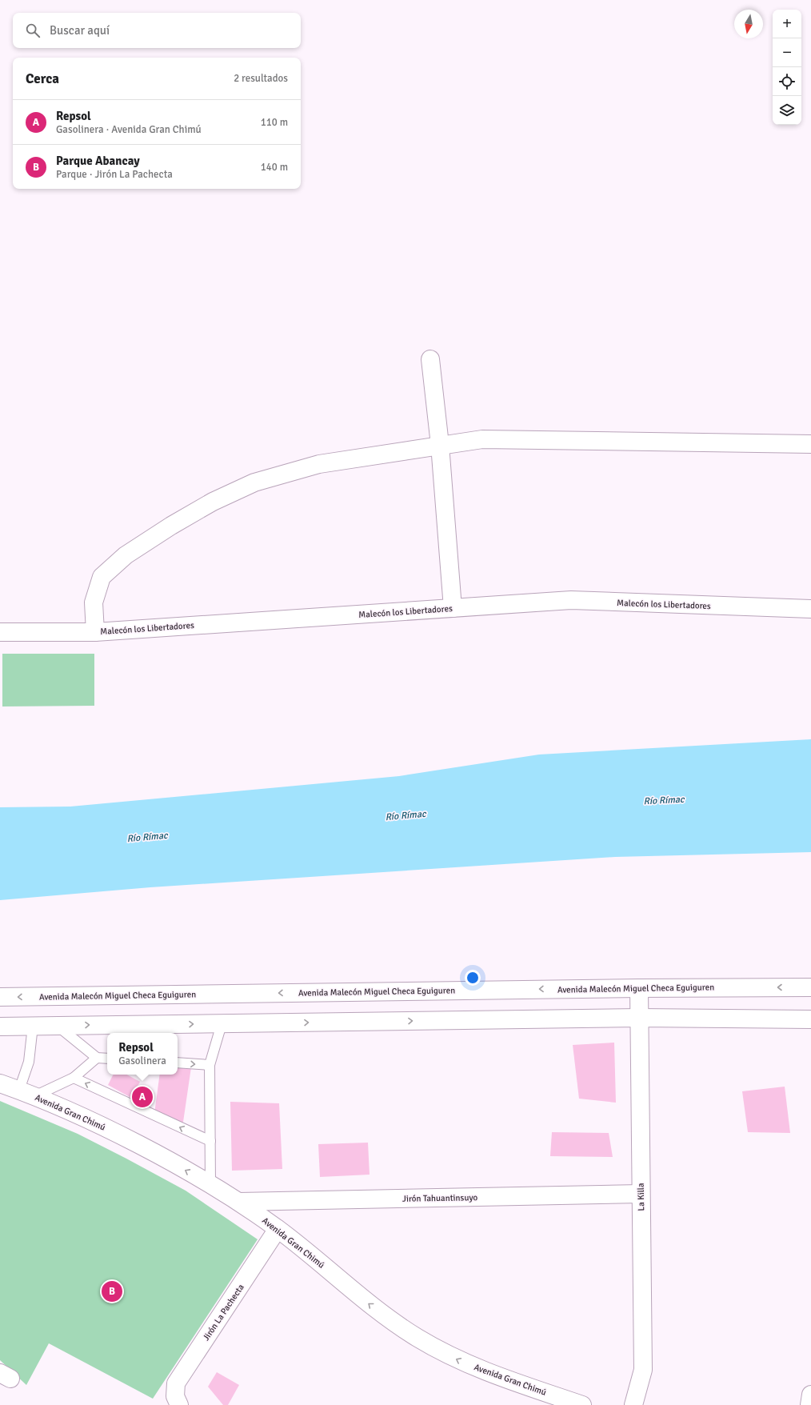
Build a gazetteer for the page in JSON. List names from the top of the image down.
{
  "streets": {
    "street": [
      "Malecón los Libertadores",
      "Avenida Malecón Miguel Checa Eguiguren",
      "Avenida Gran Chimú",
      "La Killa",
      "Jirón Tahuantinsuyo",
      "Jirón La Pachecta"
    ]
  },
  "crossings": [
    ["Avenida Malecón Miguel Checa Eguiguren", "La Killa"],
    ["Avenida Gran Chimú", "Jirón Tahuantinsuyo"],
    ["Avenida Gran Chimú", "Jirón La Pachecta"],
    ["La Killa", "Jirón Tahuantinsuyo"]
  ],
  "one_way": ["Avenida Gran Chimú"],
  "water": ["Río Rímac"],
  "north": "bottom",
  "page": {
    "map_buttons": ["+", "−"],
    "search": "Buscar aquí",
    "heading": ["Cerca", "2 resultados"],
    "list": [
      {
        "mark": "A",
        "name": "Repsol",
        "note": "Gasolinera · Avenida Gran Chimú",
        "value": "110 m"
      },
      {
        "mark": "B",
        "name": "Parque Abancay",
        "note": "Parque · Jirón La Pachecta",
        "value": "140 m"
      }
    ],
    "popup": ["Repsol", "Gasolinera"],
    "pins": ["A", "B"]
  }
}
